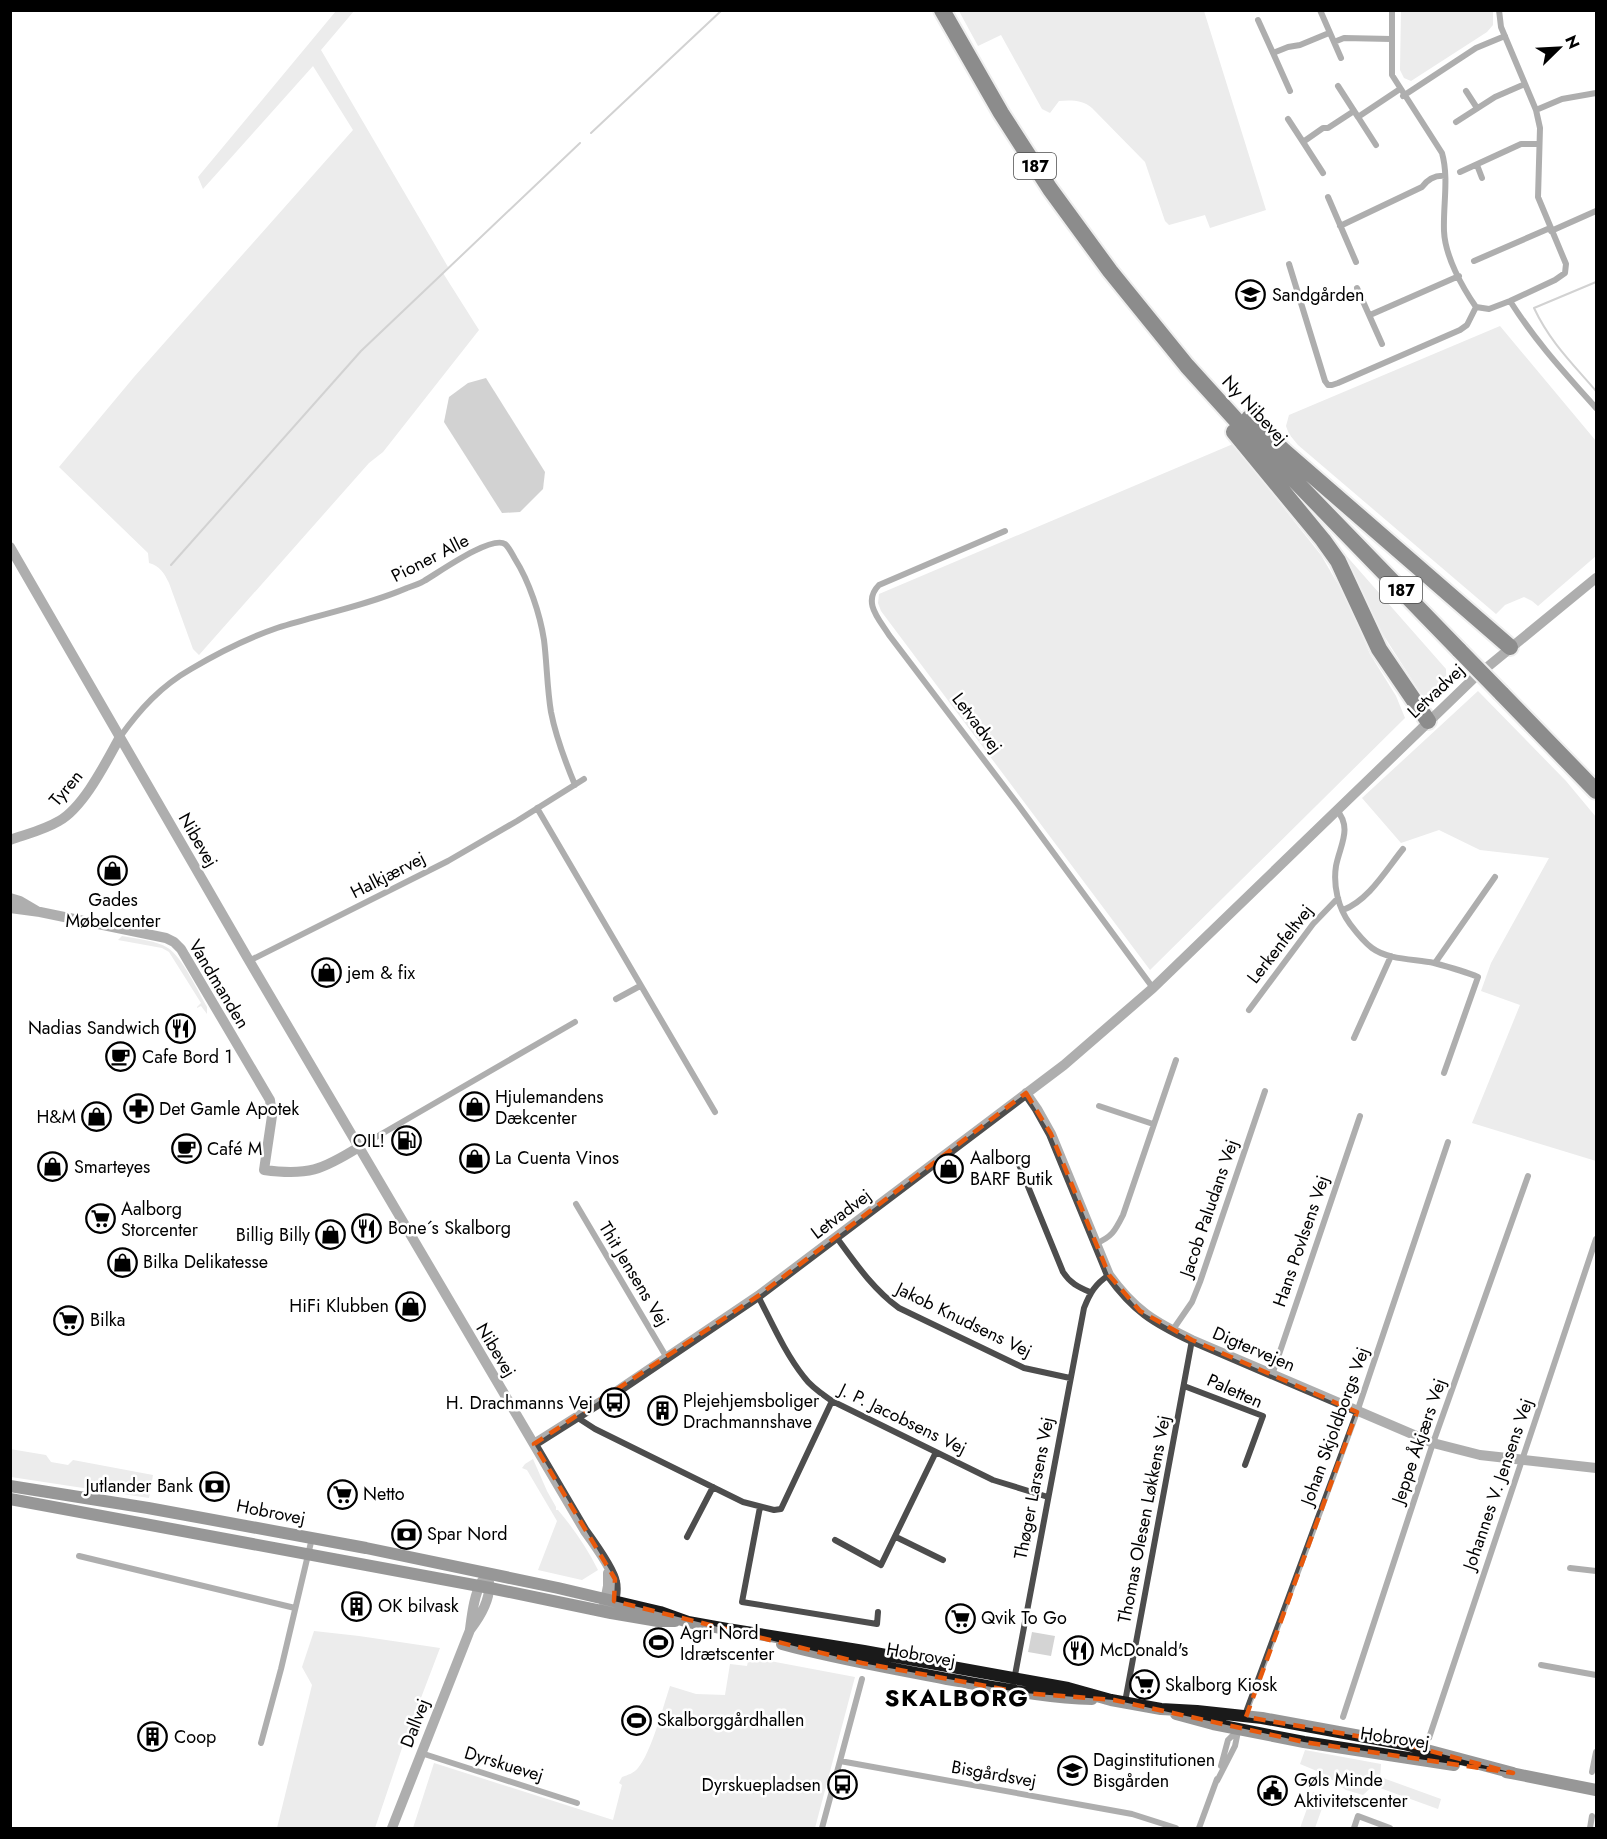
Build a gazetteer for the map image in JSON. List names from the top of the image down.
{
  "streets": {
    "highway": ["187", "Ny Nibevej"],
    "main road": ["Hobrovej"],
    "street": [
      "Pioner Alle",
      "Letvadvej",
      "Tyren",
      "Nibevej",
      "Halkjærvej",
      "Lerkenfeltvej",
      "Vandmanden",
      "Jacob Paludans Vej",
      "Hans Povlsens Vej",
      "Thit Jensens Vej",
      "Jakob Knudsens Vej",
      "Digtervejen",
      "Paletten",
      "J. P. Jacobsens Vej",
      "Johan Skjoldborgs Vej",
      "Jeppe Åkjærs Vej",
      "Johannes V. Jensens Vej",
      "Thøger Larsens Vej",
      "Thomas Olesen Løkkens Vej",
      "Dallvej",
      "Dyrskuevej",
      "Bisgårdsvej"
    ]
  },
  "crossings": [
    ["Pioner Alle", "Tyren"],
    ["Pioner Alle", "Nibevej"],
    ["Pioner Alle", "Halkjærvej"],
    ["Letvadvej", "Nibevej"],
    ["Letvadvej", "Lerkenfeltvej"],
    ["Letvadvej", "Thit Jensens Vej"],
    ["Letvadvej", "Jakob Knudsens Vej"],
    ["Letvadvej", "Digtervejen"],
    ["Letvadvej", "J. P. Jacobsens Vej"],
    ["Tyren", "Nibevej"],
    ["Nibevej", "Halkjærvej"],
    ["Nibevej", "Vandmanden"],
    ["Nibevej", "Hobrovej"],
    ["Jacob Paludans Vej", "Digtervejen"],
    ["Hans Povlsens Vej", "Digtervejen"],
    ["Jakob Knudsens Vej", "Thøger Larsens Vej"],
    ["Digtervejen", "Johan Skjoldborgs Vej"],
    ["Digtervejen", "Jeppe Åkjærs Vej"],
    ["Digtervejen", "Johannes V. Jensens Vej"],
    ["Digtervejen", "Thomas Olesen Løkkens Vej"],
    ["Paletten", "Thomas Olesen Løkkens Vej"],
    ["J. P. Jacobsens Vej", "Thøger Larsens Vej"],
    ["Johan Skjoldborgs Vej", "Hobrovej"],
    ["Thøger Larsens Vej", "Hobrovej"],
    ["Hobrovej", "Thomas Olesen Løkkens Vej"],
    ["Hobrovej", "Dallvej"],
    ["Dallvej", "Dyrskuevej"]
  ],
  "districts": ["SKALBORG"],
  "places": {
    "school or university": ["Sandgården", "Daginstitutionen Bisgården"],
    "shop": [
      "Gades Møbelcenter",
      "jem & fix",
      "Hjulemandens Dækcenter",
      "H&M",
      "La Cuenta Vinos",
      "Smarteyes",
      "Aalborg BARF Butik",
      "Billig Billy",
      "Bilka Delikatesse",
      "HiFi Klubben"
    ],
    "restaurant": ["Nadias Sandwich", "Bone´s Skalborg", "McDonald's"],
    "cafe": ["Cafe Bord 1", "Café M"],
    "pharmacy": ["Det Gamle Apotek"],
    "fuel station": ["OIL!"],
    "supermarket": [
      "Aalborg Storcenter",
      "Bilka",
      "Netto",
      "Qvik To Go",
      "Skalborg Kiosk"
    ],
    "bus stop": ["H. Drachmanns Vej", "Dyrskuepladsen"],
    "building": ["Plejehjemsboliger Drachmannshave", "OK bilvask", "Coop"],
    "bank": ["Jutlander Bank", "Spar Nord"],
    "sports": ["Agri Nord Idrætscenter", "Skalborggårdhallen"],
    "public building": ["Gøls Minde Aktivitetscenter"]
  },
  "north": "top right"
}
